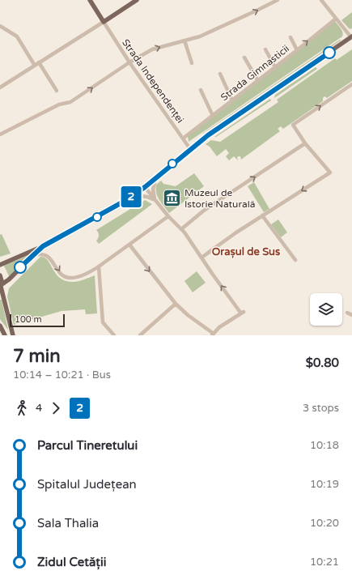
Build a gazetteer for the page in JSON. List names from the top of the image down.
{
  "streets": {
    "street": ["Strada Gimnasticii", "Strada Independenței"]
  },
  "crossings": [
    ["Strada Gimnasticii", "Strada Independenței"]
  ],
  "districts": ["Orașul de Sus"],
  "places": {
    "museum": ["Muzeul de Istorie Naturală"]
  },
  "lines": ["bus line 2"],
  "scale_bar": "100 m",
  "page": {
    "on_map": "2",
    "scale": "100 m",
    "heading": ["7 min", "10:14 – 10:21 · Bus", "$0.80"],
    "legs": ["4", "2", "3 stops"],
    "list": [
      {
        "name": "Parcul Tineretului",
        "value": "10:18"
      },
      {
        "name": "Spitalul Județean",
        "value": "10:19"
      },
      {
        "name": "Sala Thalia",
        "value": "10:20"
      },
      {
        "name": "Zidul Cetății",
        "value": "10:21"
      }
    ]
  }
}
